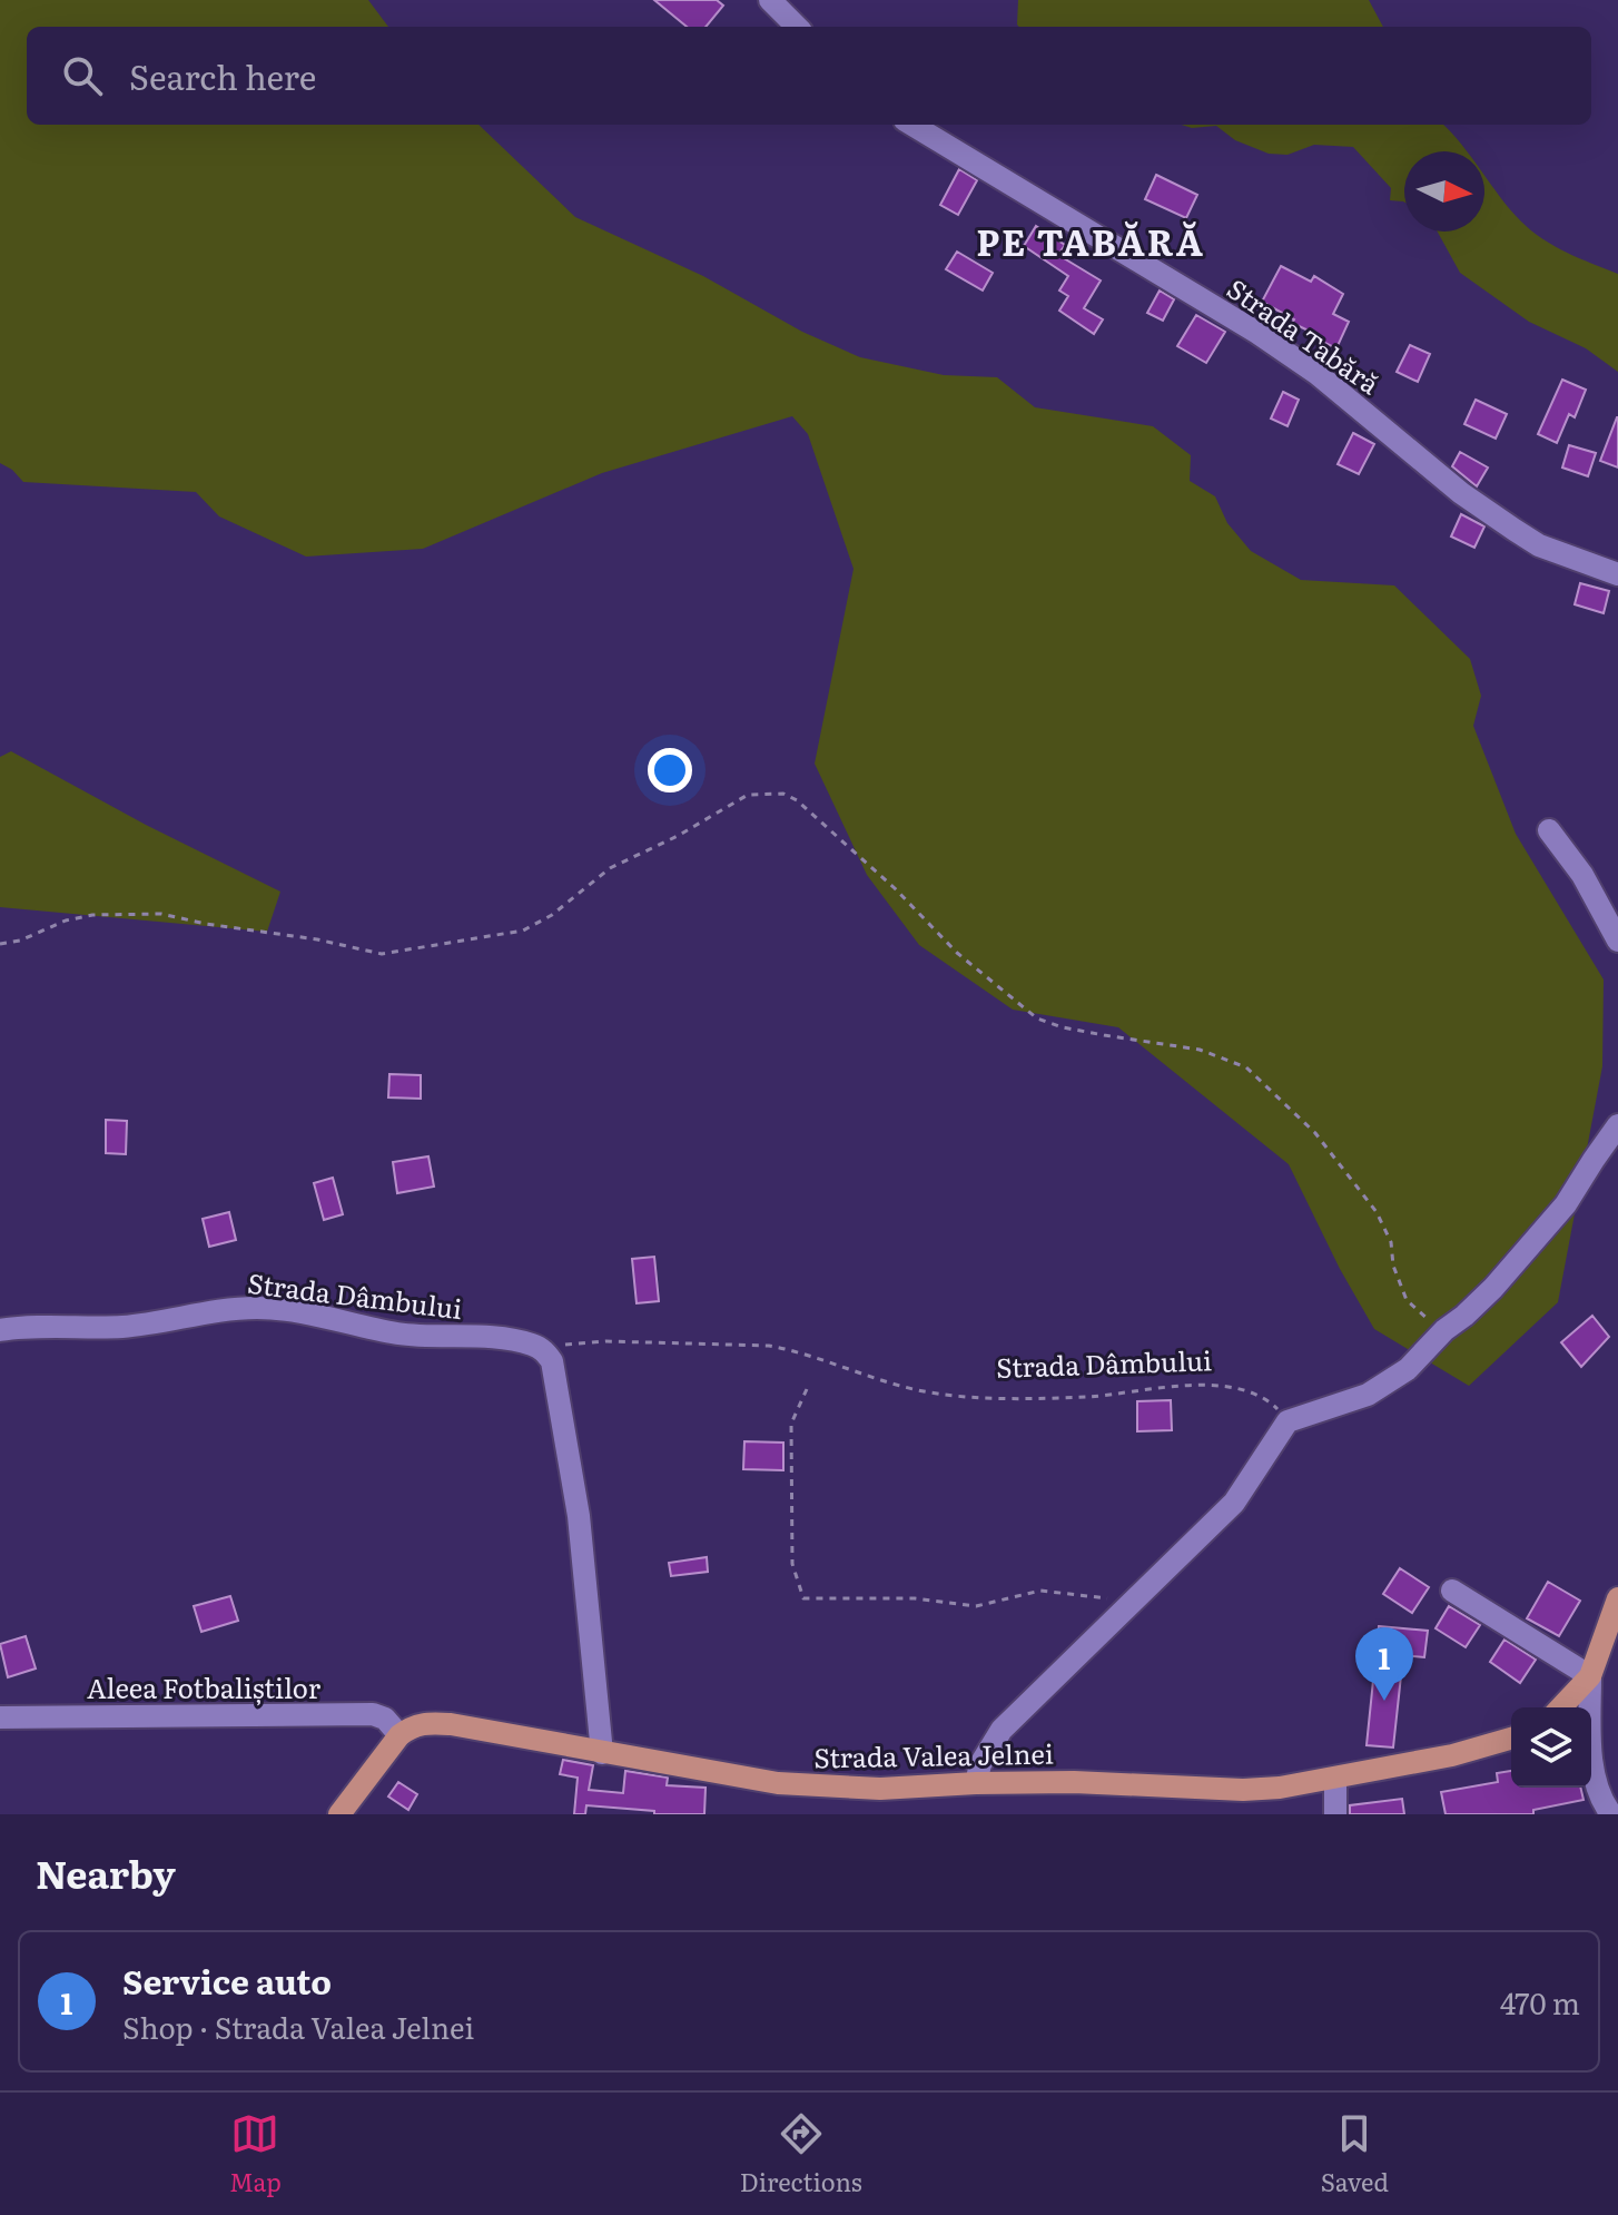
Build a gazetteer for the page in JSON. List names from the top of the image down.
{
  "streets": {
    "main road": ["Strada Valea Jelnei"],
    "street": ["Strada Tabără", "Strada Dâmbului", "Aleea Fotbaliștilor"]
  },
  "crossings": [
    ["Aleea Fotbaliștilor", "Strada Valea Jelnei"]
  ],
  "districts": ["PE TABĂRĂ"],
  "north": "right",
  "page": {
    "search": "Search here",
    "pins": "1",
    "heading": "Nearby",
    "list": [
      {
        "mark": "1",
        "name": "Service auto",
        "note": "Shop · Strada Valea Jelnei",
        "value": "470 m"
      }
    ],
    "nav": ["Map", "Directions", "Saved"]
  }
}
